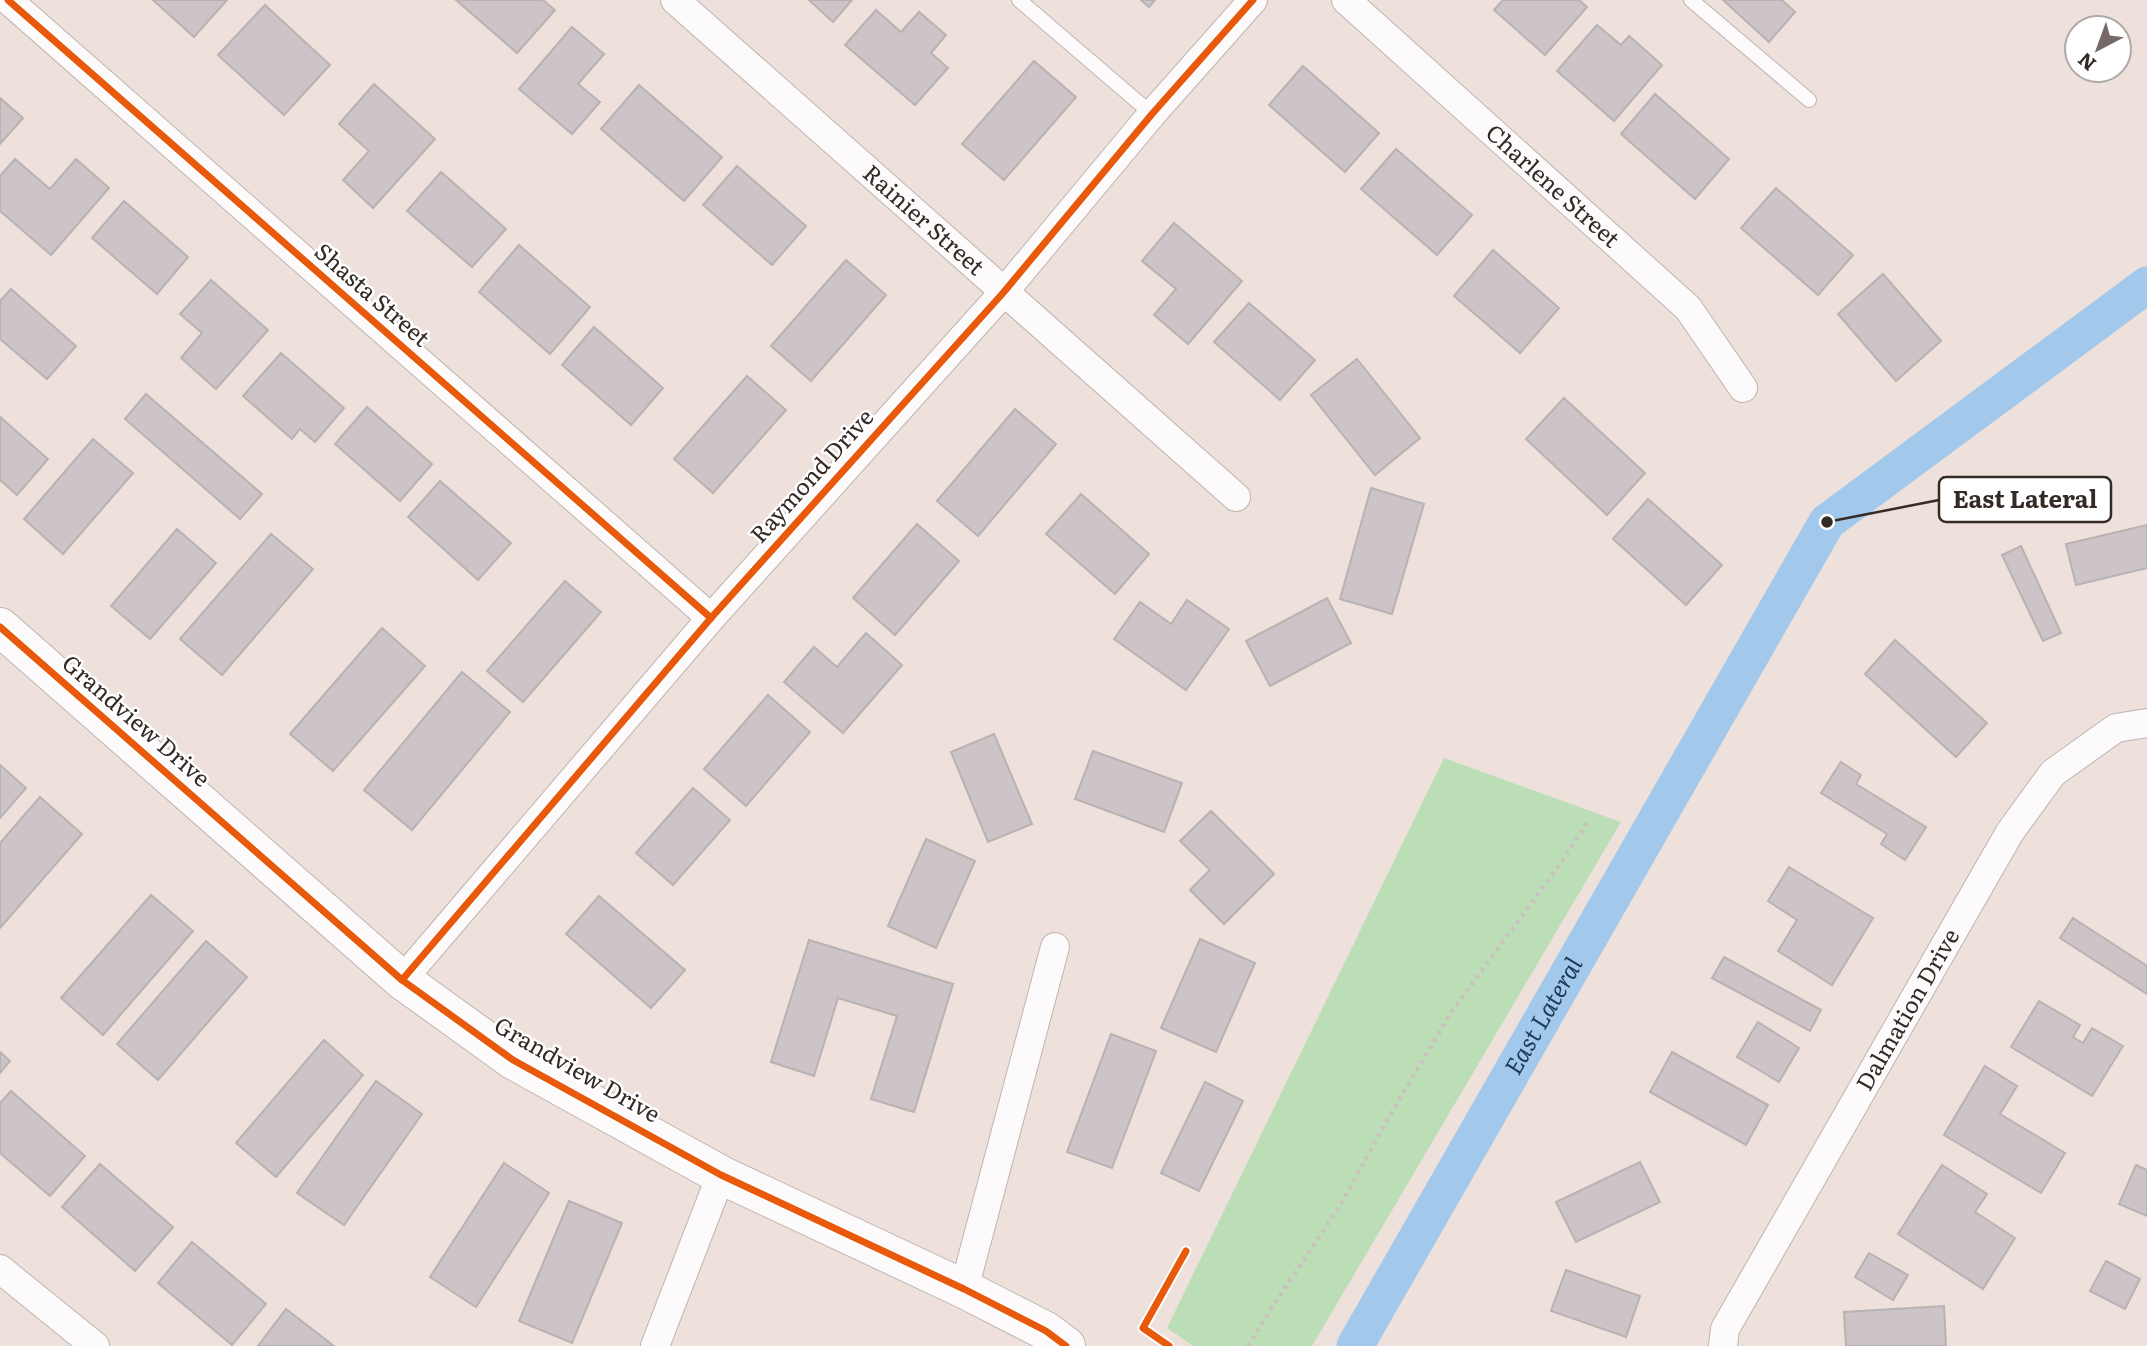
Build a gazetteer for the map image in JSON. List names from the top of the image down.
{
  "streets": {
    "street": [
      "Charlene Street",
      "Rainier Street",
      "Shasta Street",
      "Raymond Drive",
      "Grandview Drive",
      "Dalmation Drive"
    ]
  },
  "crossings": [
    ["Rainier Street", "Raymond Drive"],
    ["Shasta Street", "Raymond Drive"],
    ["Raymond Drive", "Grandview Drive"]
  ],
  "water": ["East Lateral"],
  "places": ["East Lateral"],
  "north": "bottom left"
}
